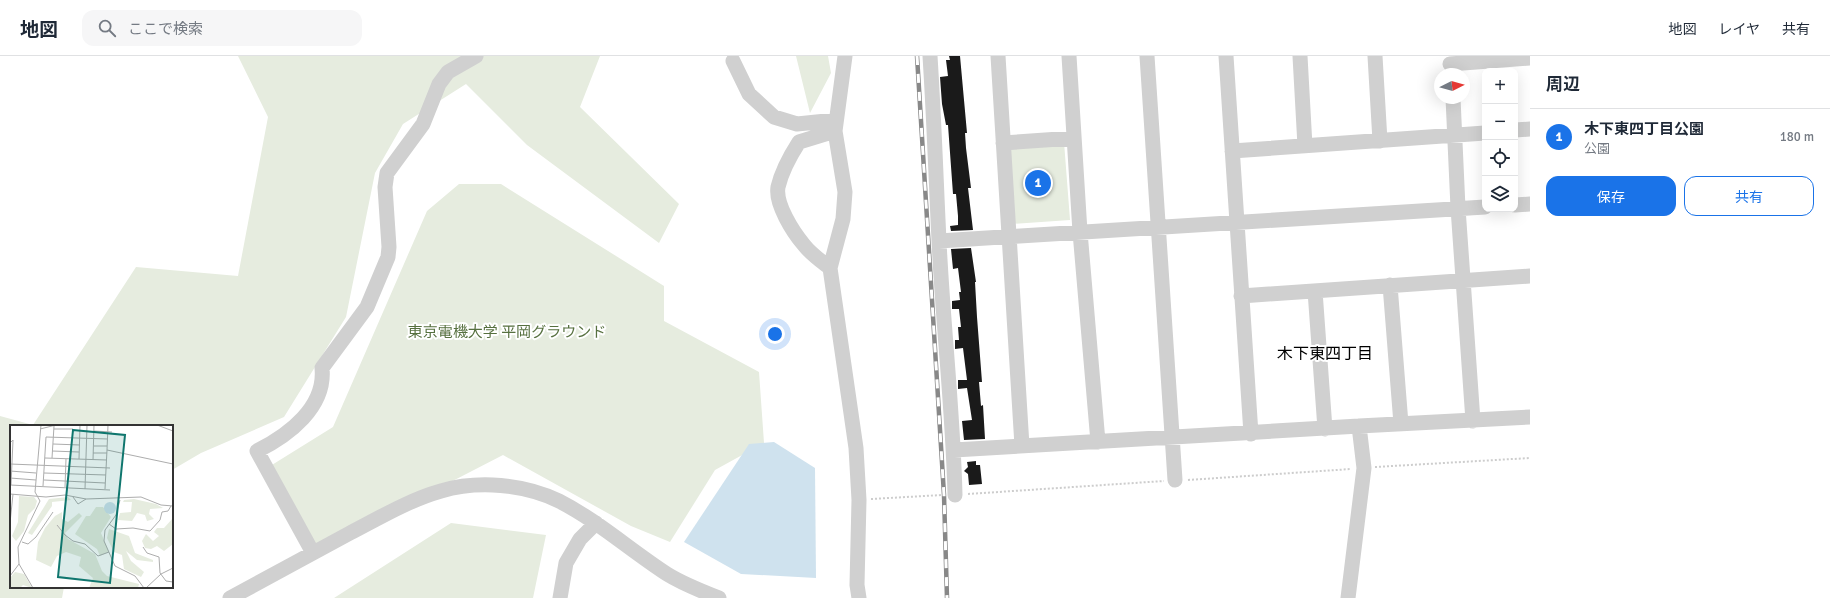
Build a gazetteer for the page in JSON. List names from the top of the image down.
{
  "districts": ["木下東四丁目"],
  "parks": ["東京電機大学 平岡グラウンド"],
  "north": "right",
  "page": {
    "header": "地図",
    "search": "ここで検索",
    "nav": ["地図", "レイヤ", "共有"],
    "heading": "周辺",
    "map_buttons": ["+", "−"],
    "list": [
      {
        "mark": "1",
        "name": "木下東四丁目公園",
        "note": "公園",
        "value": "180 m"
      }
    ],
    "buttons": ["保存", "共有"],
    "pins": "1"
  }
}
